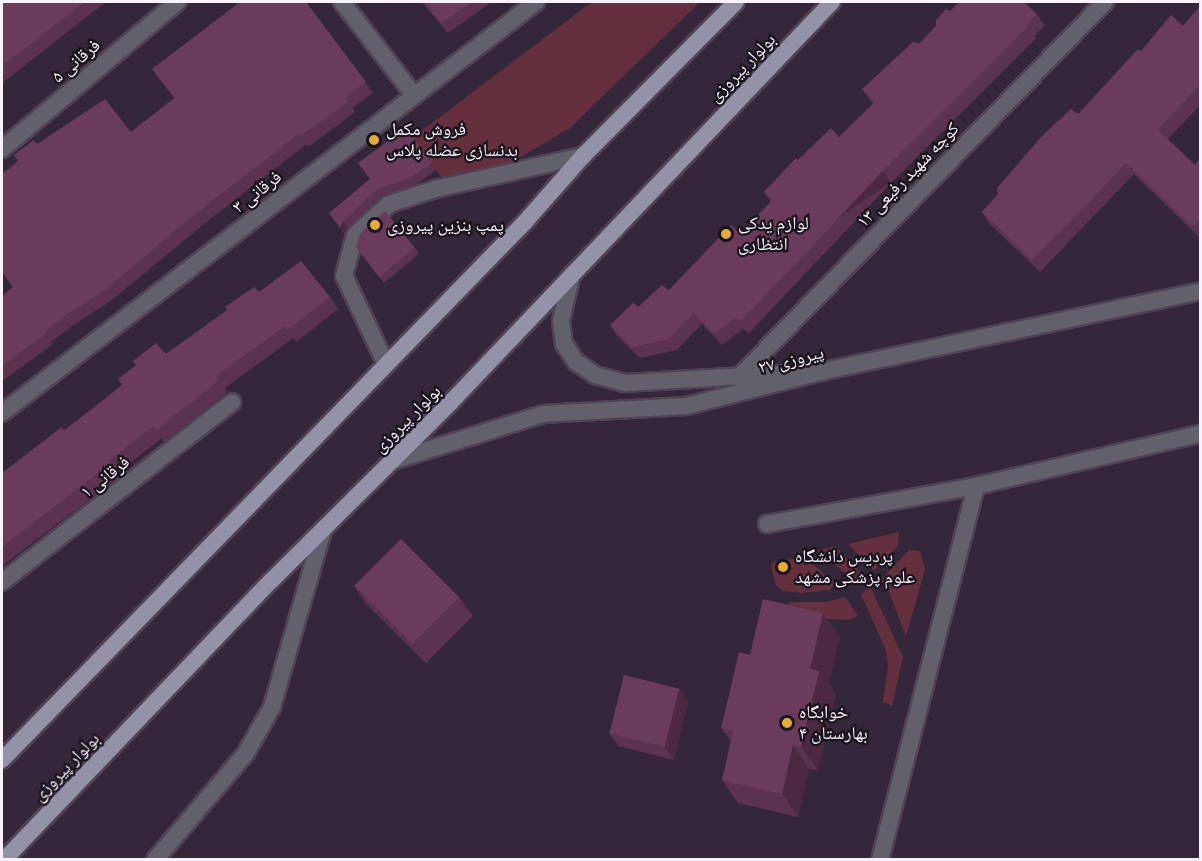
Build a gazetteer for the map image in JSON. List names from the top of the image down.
{
  "streets": {
    "main road": ["بولوار پیروزی"],
    "street": [
      "فرقانی ۵",
      "کوچه شهید رفیعی ۱۳",
      "فرقانی ۳",
      "پیروزی ۲۷",
      "فرقانی ۱"
    ]
  },
  "crossings": [
    ["بولوار پیروزی", "پیروزی ۲۷"]
  ],
  "places": [
    "فروش مکمل بدنسازی عضله پلاس",
    "پمپ بنزین پیروزی",
    "لوازم یدکی انتظاری",
    "پردیس دانشگاه علوم پزشکی مشهد",
    "خوابگاه بهارستان ۴"
  ]
}
